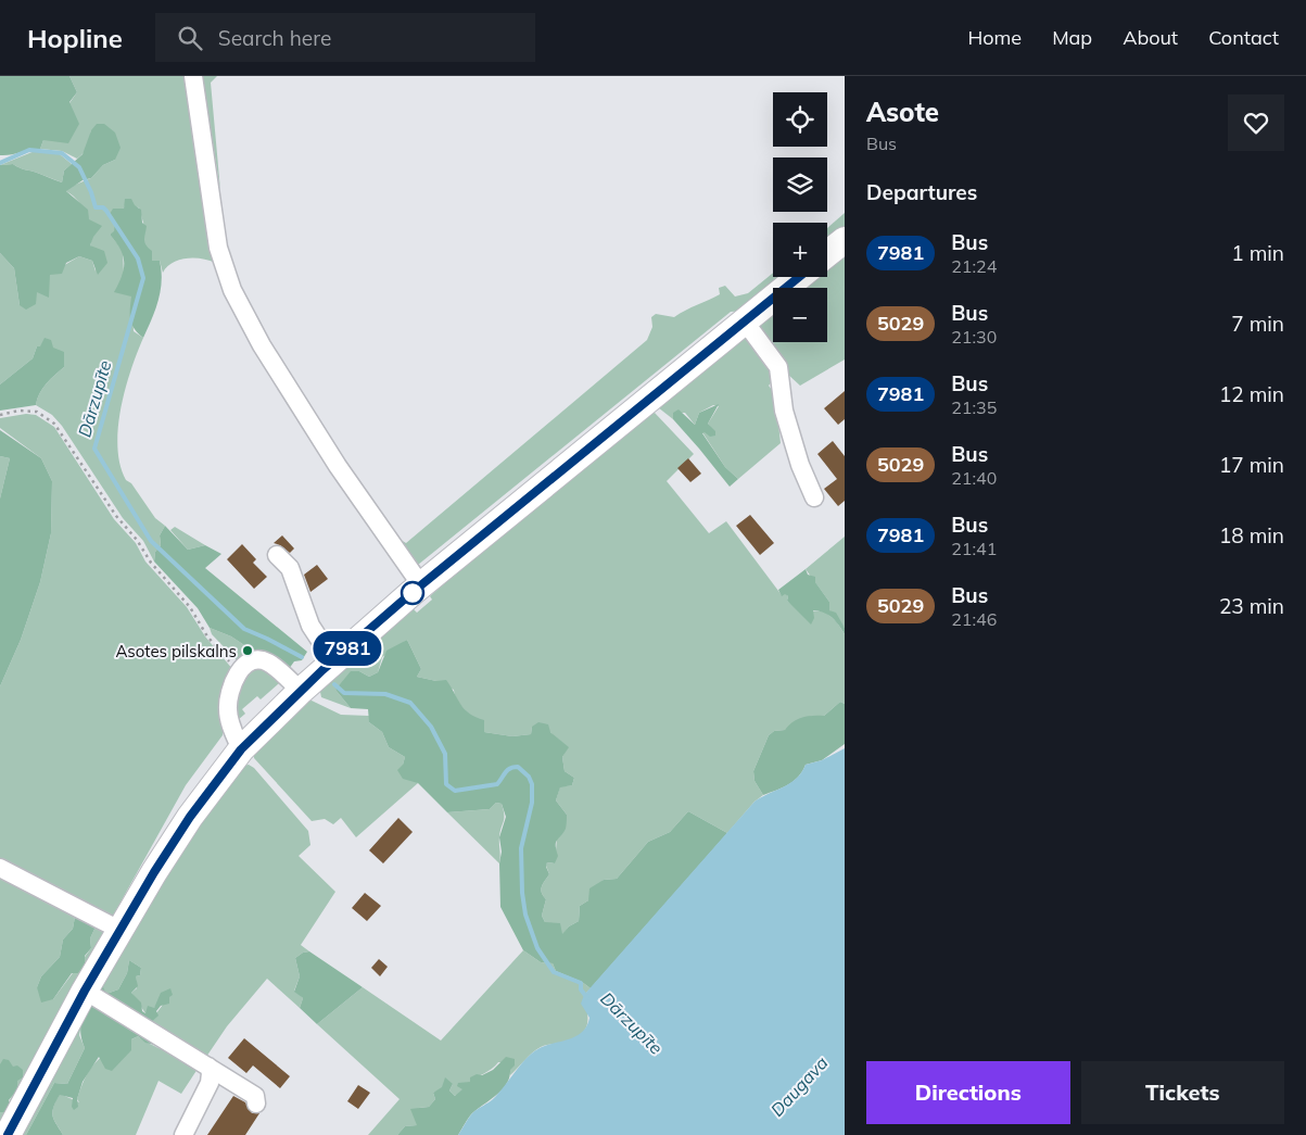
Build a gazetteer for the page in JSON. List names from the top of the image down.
{
  "water": ["Dārzupīte", "Daugava"],
  "places": ["Asotes pilskalns"],
  "lines": ["bus line 7981"],
  "page": {
    "header": "Hopline",
    "search": "Search here",
    "nav": [
      "Home",
      "Map",
      "About",
      "Contact"
    ],
    "on_map": "7981",
    "heading": [
      ["Asote", "Bus"],
      "Departures"
    ],
    "map_buttons": ["+", "−"],
    "list": [
      {
        "mark": "7981",
        "name": "Bus",
        "note": "21:24",
        "value": "1 min"
      },
      {
        "mark": "5029",
        "name": "Bus",
        "note": "21:30",
        "value": "7 min"
      },
      {
        "mark": "7981",
        "name": "Bus",
        "note": "21:35",
        "value": "12 min"
      },
      {
        "mark": "5029",
        "name": "Bus",
        "note": "21:40",
        "value": "17 min"
      },
      {
        "mark": "7981",
        "name": "Bus",
        "note": "21:41",
        "value": "18 min"
      },
      {
        "mark": "5029",
        "name": "Bus",
        "note": "21:46",
        "value": "23 min"
      }
    ],
    "buttons": ["Directions", "Tickets"]
  }
}
